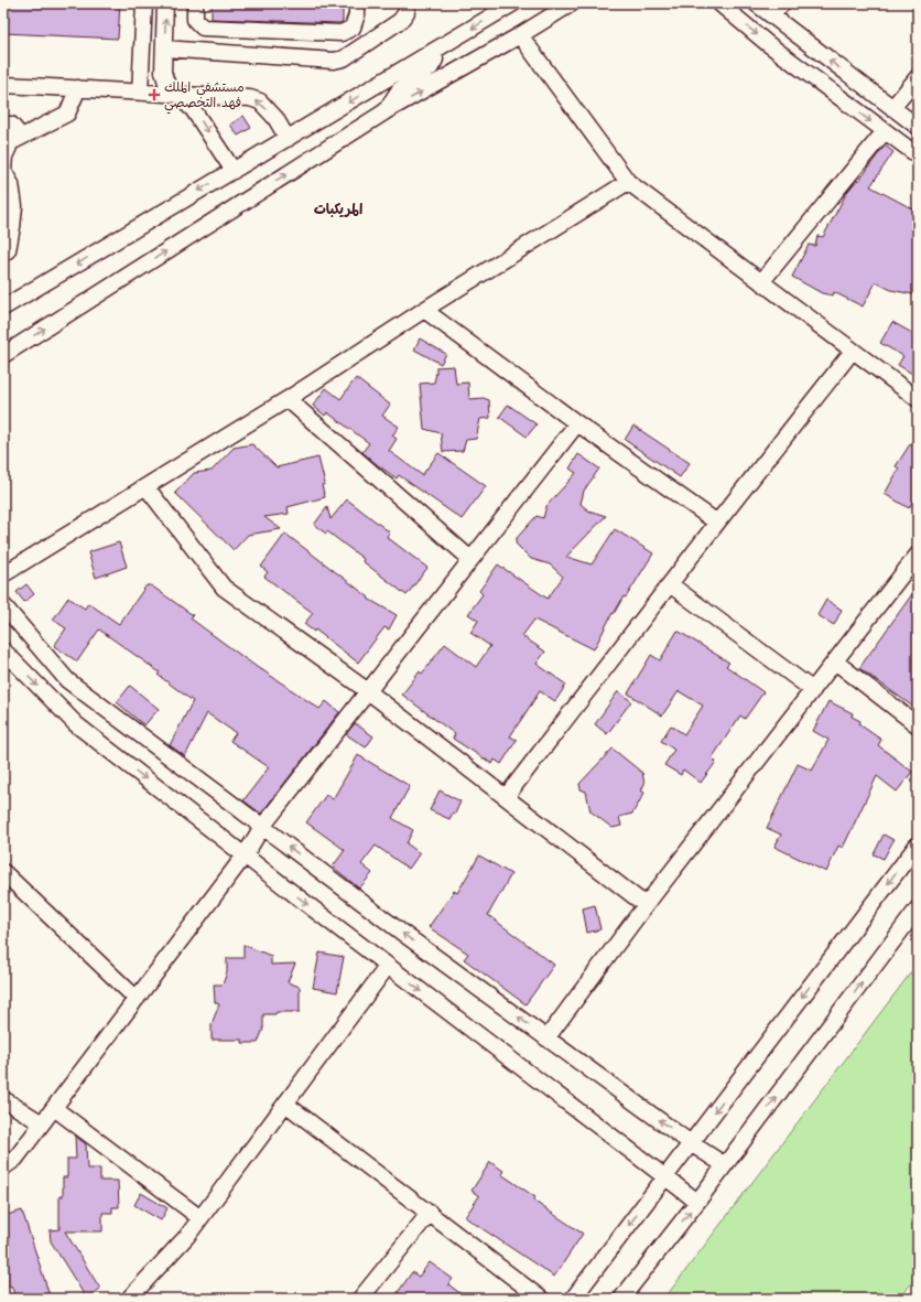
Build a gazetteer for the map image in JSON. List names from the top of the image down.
{
  "districts": ["المريكبات"],
  "places": {
    "health": ["مستشفى الملك فهد التخصصي"]
  }
}
